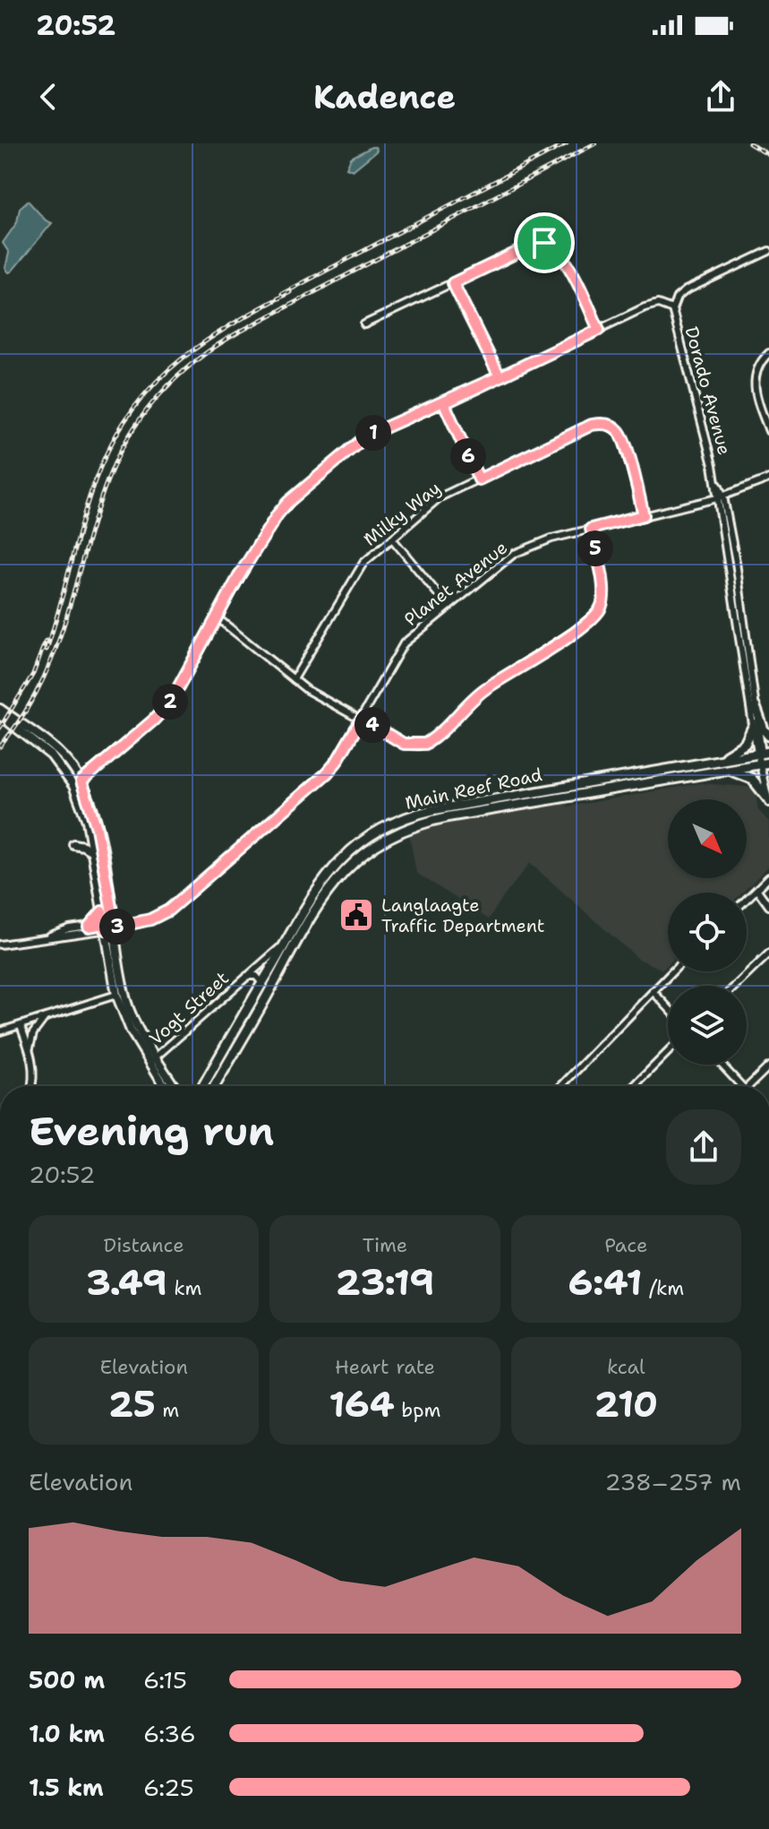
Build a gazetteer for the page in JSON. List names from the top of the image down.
{
  "streets": {
    "main road": ["Main Reef Road"],
    "street": [
      "Dorado Avenue",
      "Milky Way",
      "Planet Avenue",
      "Vogt Street"
    ]
  },
  "crossings": [
    ["Dorado Avenue", "Planet Avenue"],
    ["Dorado Avenue", "Main Reef Road"],
    ["Milky Way", "Planet Avenue"],
    ["Main Reef Road", "Vogt Street"]
  ],
  "places": {
    "public building": ["Langlaagte Traffic Department"]
  },
  "north": "bottom right",
  "page": {
    "status": "20:52",
    "header": "Kadence",
    "pins": [
      "1",
      "6",
      "5",
      "2",
      "4",
      "3"
    ],
    "heading": ["Evening run", "20:52"],
    "stats": [
      ["Distance", "3.49 km"],
      ["Time", "23:19"],
      ["Pace", "6:41 /km"],
      ["Elevation", "25 m"],
      ["Heart rate", "164 bpm"],
      ["kcal", "210"]
    ],
    "chart": ["Elevation", "238–257 m"],
    "list": [
      {
        "name": "500 m",
        "note": "6:15"
      },
      {
        "name": "1.0 km",
        "note": "6:36"
      },
      {
        "name": "1.5 km",
        "note": "6:25"
      }
    ]
  }
}
